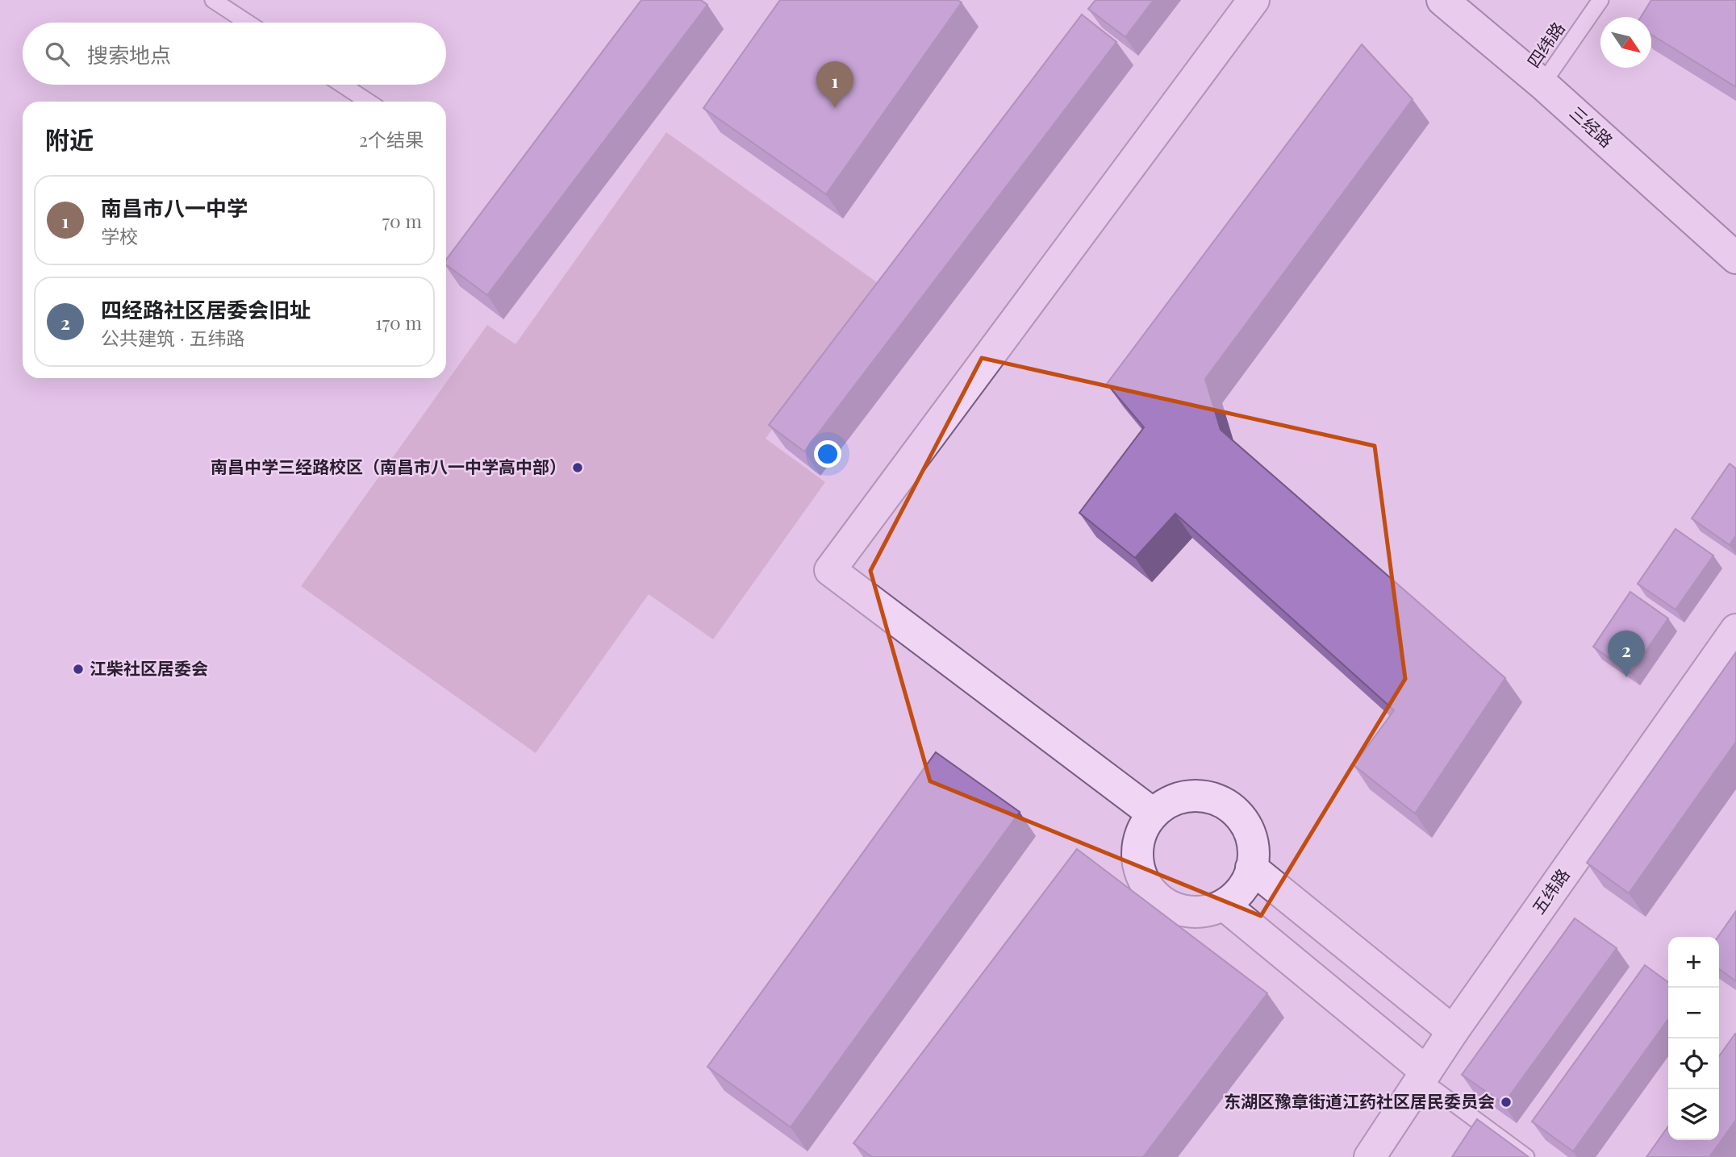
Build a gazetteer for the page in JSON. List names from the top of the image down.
{
  "streets": {
    "street": ["三经路", "五纬路"],
    "lane": ["四纬路"]
  },
  "crossings": [
    ["四纬路", "三经路"]
  ],
  "places": ["南昌中学三经路校区（南昌市八一中学高中部）", "江柴社区居委会", "东湖区豫章街道江药社区居民委员会"],
  "north": "bottom right",
  "page": {
    "search": "搜索地点",
    "pins": ["1", "2"],
    "heading": ["附近", "2个结果"],
    "list": [
      {
        "mark": "1",
        "name": "南昌市八一中学",
        "note": "学校",
        "value": "70 m"
      },
      {
        "mark": "2",
        "name": "四经路社区居委会旧址",
        "note": "公共建筑 · 五纬路",
        "value": "170 m"
      }
    ],
    "map_buttons": ["+", "−"]
  }
}
